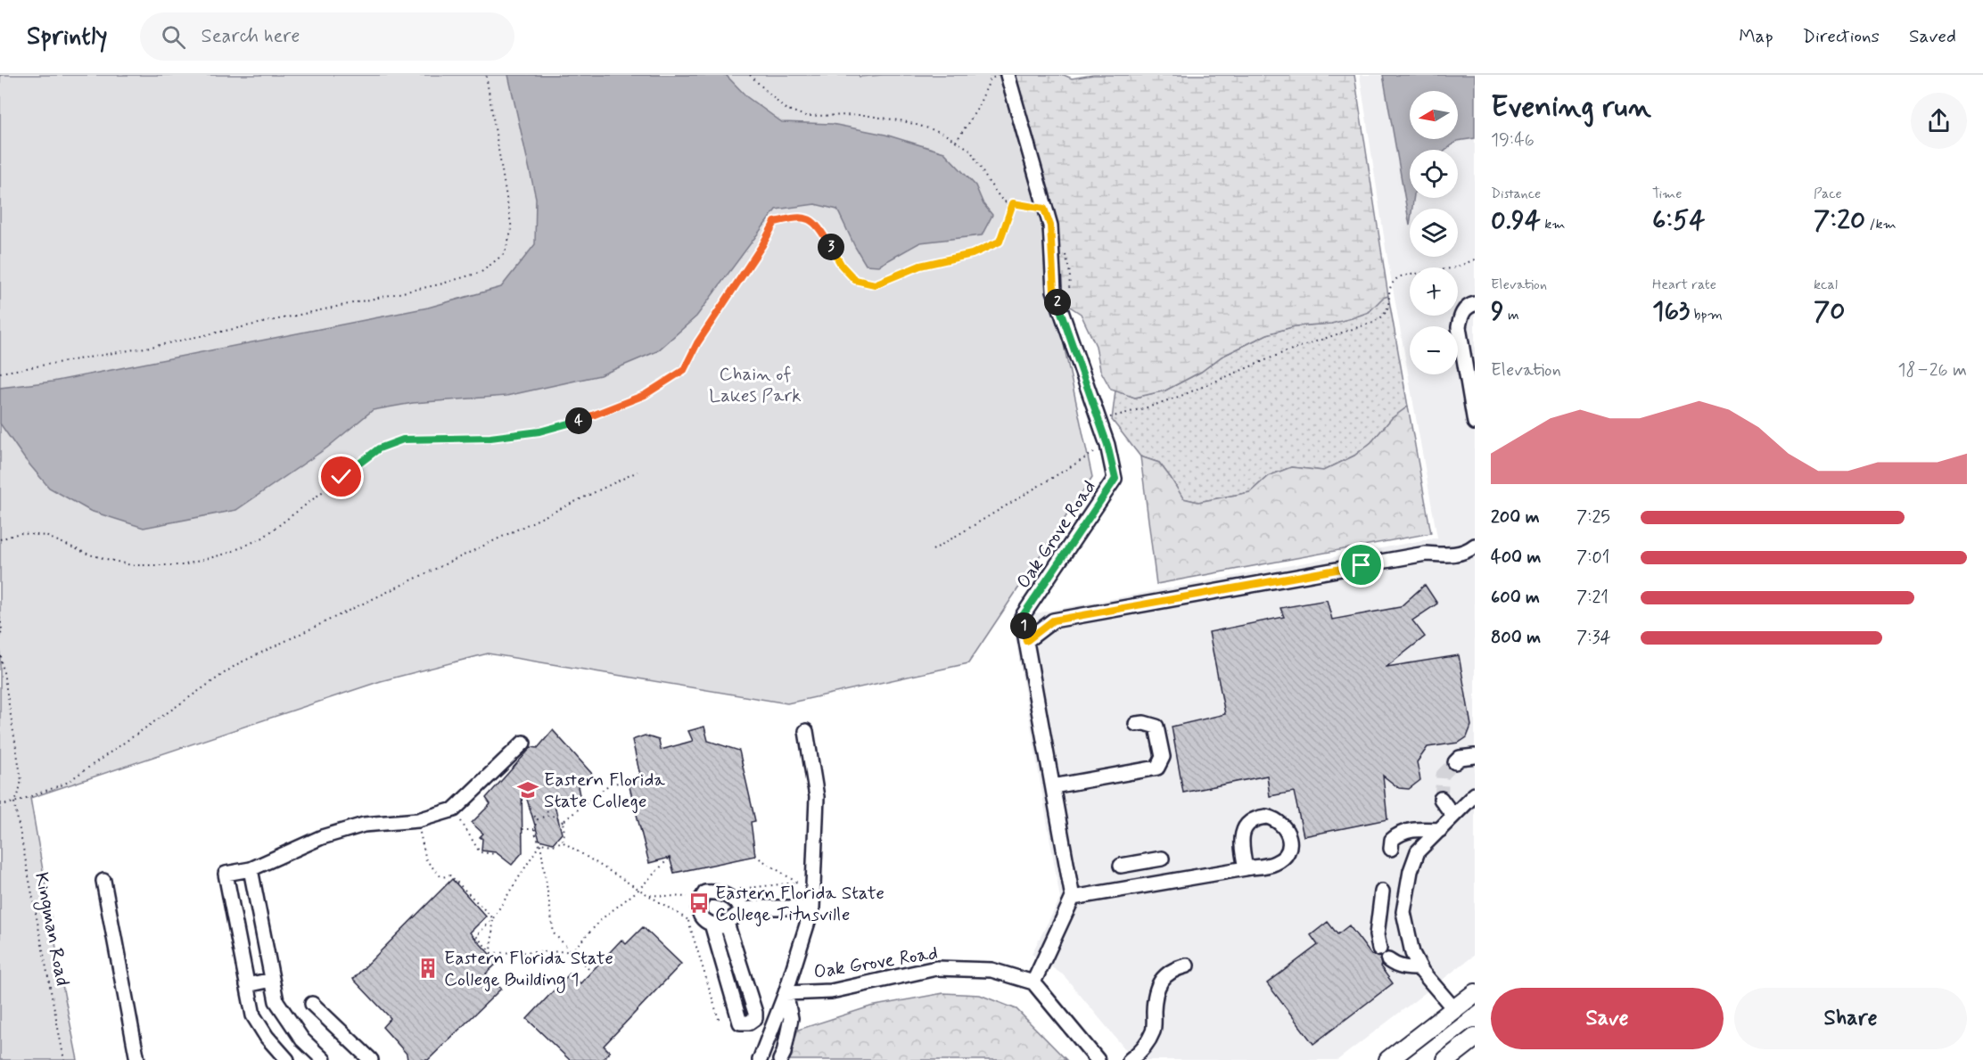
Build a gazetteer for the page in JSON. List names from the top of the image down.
{
  "streets": {
    "street": ["Oak Grove Road"],
    "path": ["Kingman Road"]
  },
  "parks": ["Chain of Lakes Park"],
  "places": {
    "school or university": ["Eastern Florida State College"],
    "bus stop": ["Eastern Florida State College Titusville"],
    "building": ["Eastern Florida State College Building 1"]
  },
  "north": "left",
  "page": {
    "header": "Sprintly",
    "search": "Search here",
    "nav": ["Map", "Directions", "Saved"],
    "heading": ["Evening run", "19:46"],
    "map_buttons": ["+", "−"],
    "stats": [
      ["Distance", "0.94 km"],
      ["Time", "6:54"],
      ["Pace", "7:20 /km"],
      ["Elevation", "9 m"],
      ["Heart rate", "163 bpm"],
      ["kcal", "70"]
    ],
    "pins": [
      "3",
      "2",
      "4",
      "1"
    ],
    "chart": ["Elevation", "18–26 m"],
    "list": [
      {
        "name": "200 m",
        "note": "7:25"
      },
      {
        "name": "400 m",
        "note": "7:01"
      },
      {
        "name": "600 m",
        "note": "7:21"
      },
      {
        "name": "800 m",
        "note": "7:34"
      }
    ],
    "buttons": ["Save", "Share"]
  }
}
